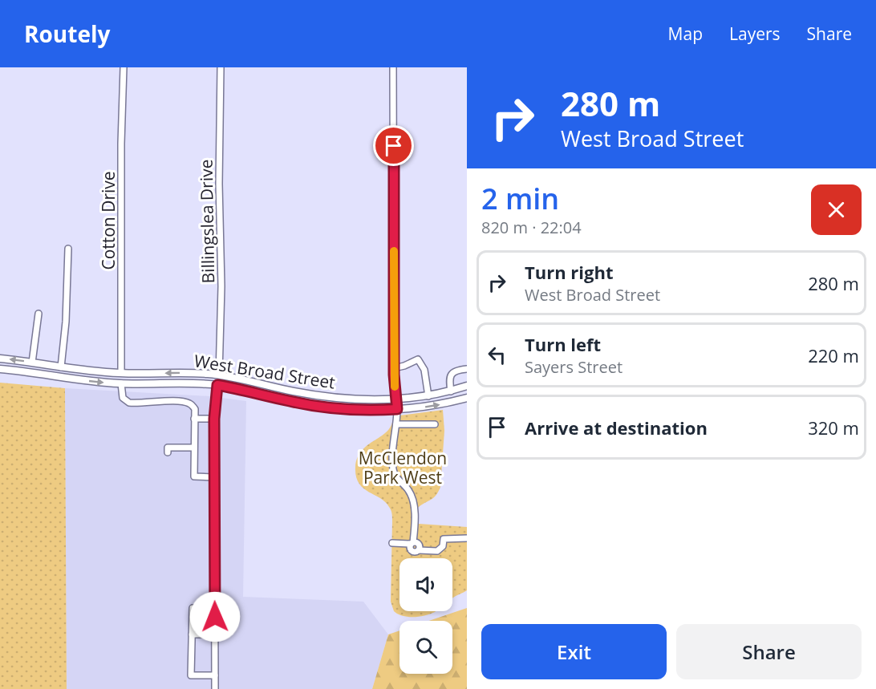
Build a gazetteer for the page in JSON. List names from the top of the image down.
{
  "streets": {
    "main road": ["West Broad Street"],
    "street": ["Cotton Drive", "Billingslea Drive"]
  },
  "crossings": [
    ["Cotton Drive", "West Broad Street"],
    ["Billingslea Drive", "West Broad Street"]
  ],
  "parks": ["McClendon Park West"],
  "page": {
    "header": "Routely",
    "nav": ["Map", "Layers", "Share"],
    "turn": ["280 m", "West Broad Street"],
    "heading": ["2 min", "820 m · 22:04"],
    "list": [
      {
        "name": "Turn right",
        "note": "West Broad Street",
        "value": "280 m"
      },
      {
        "name": "Turn left",
        "note": "Sayers Street",
        "value": "220 m"
      },
      {
        "name": "Arrive at destination",
        "value": "320 m"
      }
    ],
    "buttons": ["Exit", "Share"]
  }
}
